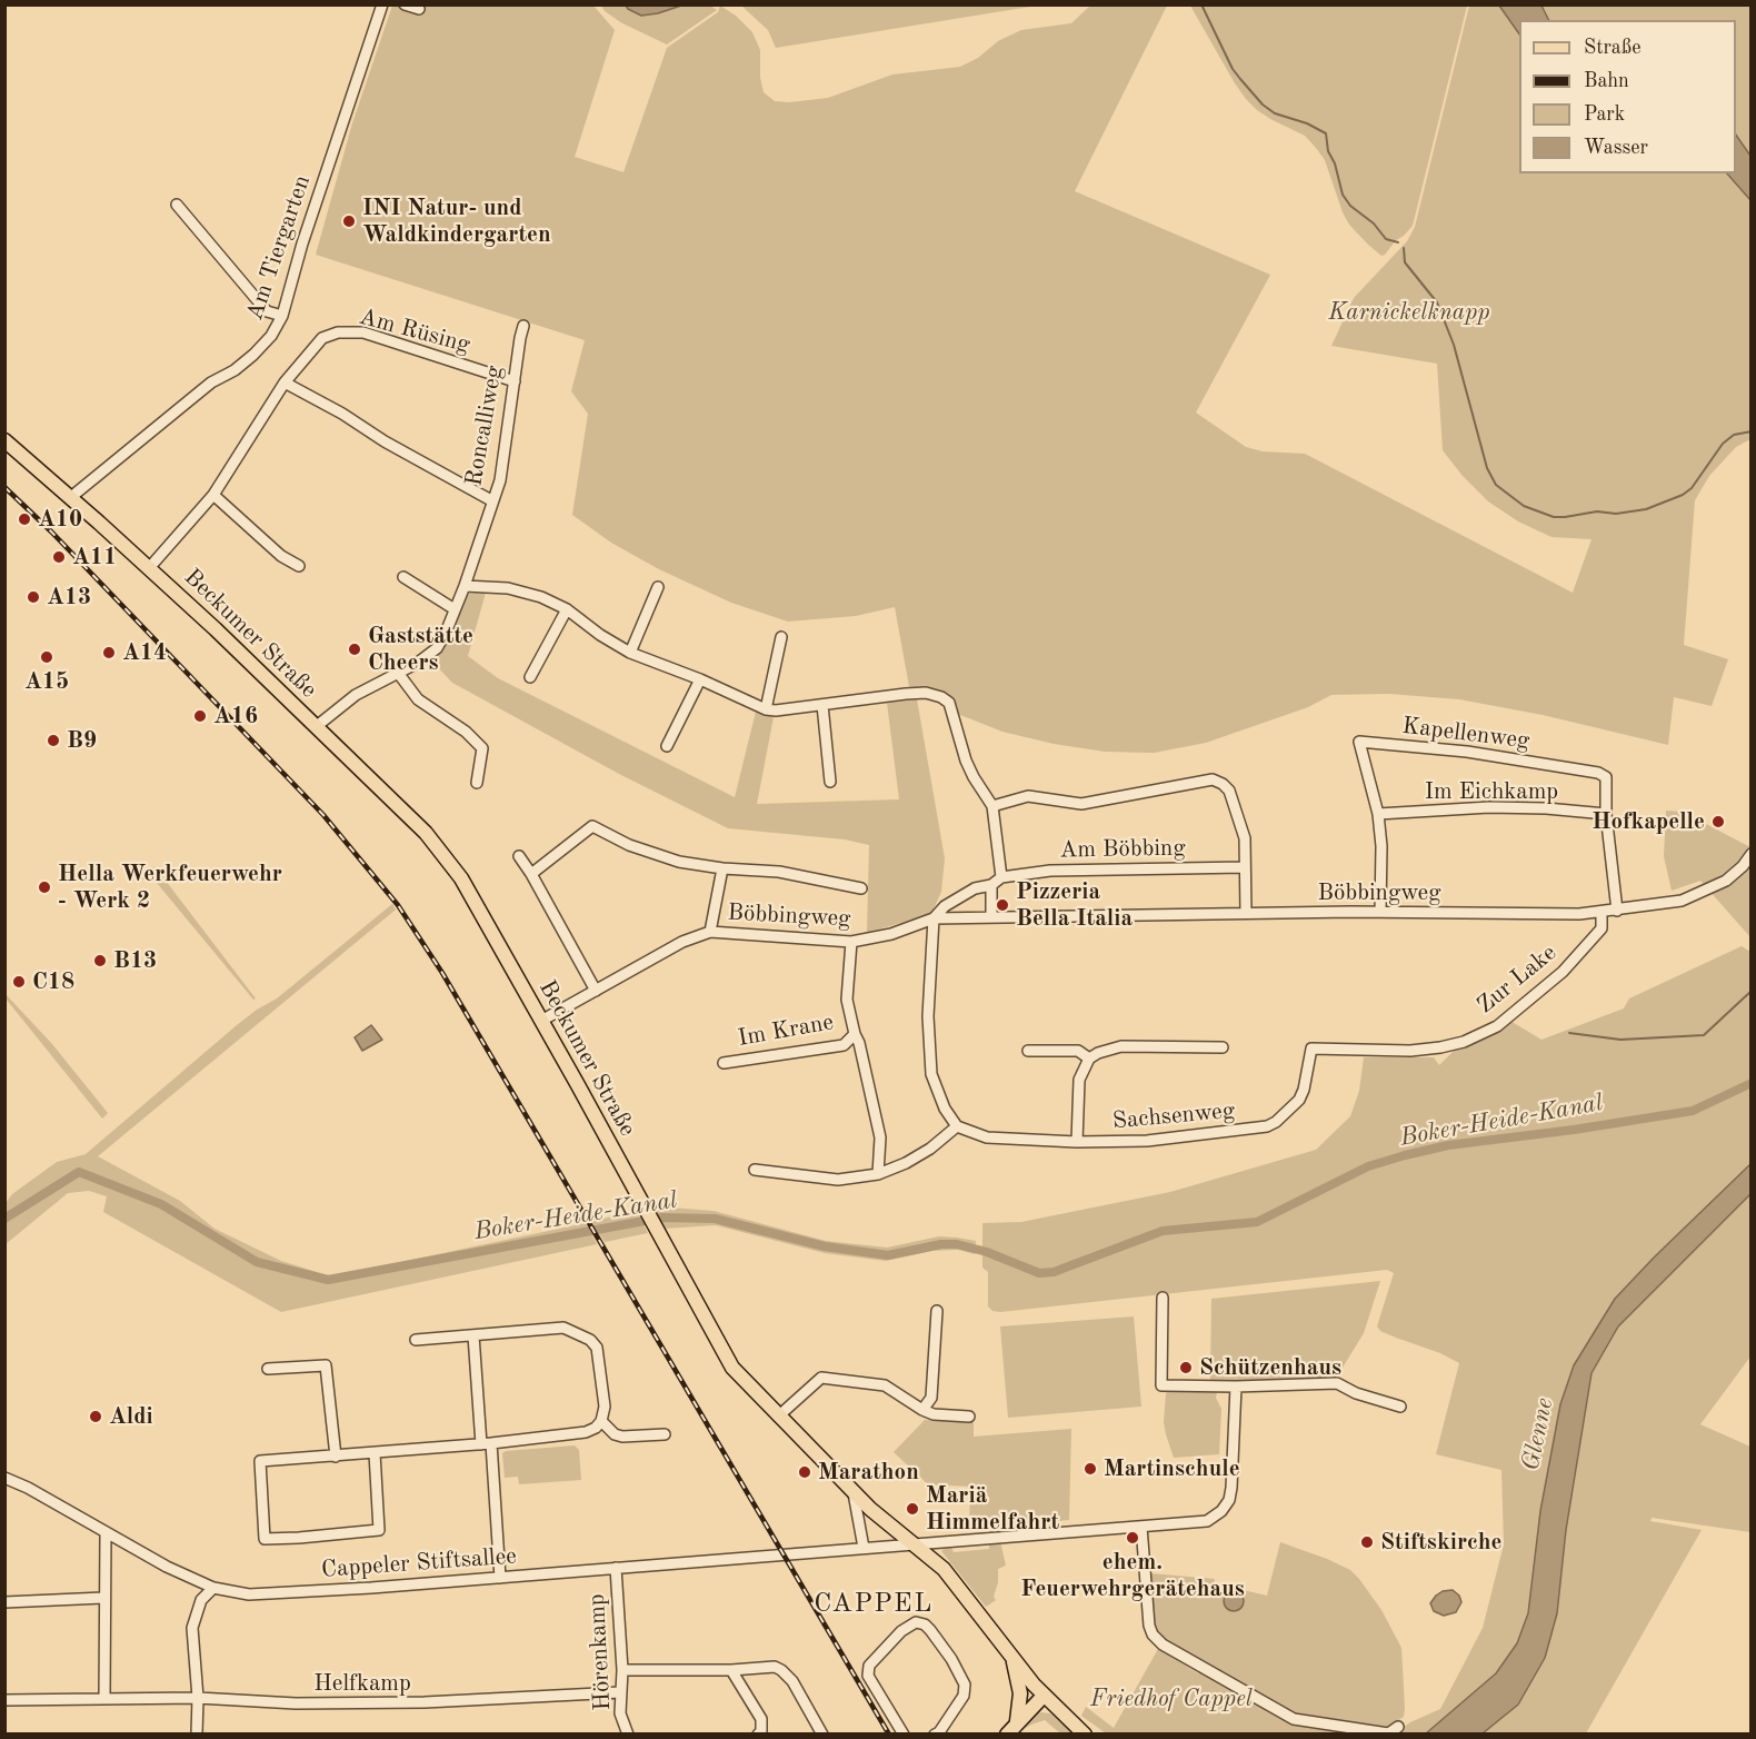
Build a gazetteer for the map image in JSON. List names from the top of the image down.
{
  "streets": {
    "main road": ["Beckumer Straße"],
    "street": [
      "Am Tiergarten",
      "Am Rüsing",
      "Roncalliweg",
      "Kapellenweg",
      "Im Eichkamp",
      "Am Böbbing",
      "Böbbingweg",
      "Zur Lake",
      "Im Krane",
      "Sachsenweg",
      "Cappeler Stiftsallee",
      "Hörenkamp",
      "Helfkamp"
    ]
  },
  "crossings": [
    ["Am Tiergarten", "Beckumer Straße"],
    ["Am Rüsing", "Roncalliweg"],
    ["Am Rüsing", "Beckumer Straße"],
    ["Roncalliweg", "Beckumer Straße"],
    ["Beckumer Straße", "Böbbingweg"],
    ["Beckumer Straße", "Cappeler Stiftsallee"],
    ["Kapellenweg", "Im Eichkamp"],
    ["Kapellenweg", "Böbbingweg"],
    ["Am Böbbing", "Böbbingweg"],
    ["Böbbingweg", "Zur Lake"],
    ["Böbbingweg", "Im Krane"],
    ["Zur Lake", "Sachsenweg"],
    ["Cappeler Stiftsallee", "Hörenkamp"],
    ["Hörenkamp", "Helfkamp"]
  ],
  "districts": ["CAPPEL"],
  "water": ["Boker-Heide-Kanal", "Glenne"],
  "parks": ["Karnickelknapp", "Friedhof Cappel"],
  "places": [
    "INI Natur- und Waldkindergarten",
    "A10",
    "A11",
    "A13",
    "Gaststätte Cheers",
    "A14",
    "A15",
    "A16",
    "B9",
    "Hofkapelle",
    "Hella Werkfeuerwehr - Werk 2",
    "Pizzeria Bella Italia",
    "B13",
    "C18",
    "Schützenhaus",
    "Aldi",
    "Martinschule",
    "Marathon",
    "Mariä Himmelfahrt",
    "ehem. Feuerwehrgerätehaus",
    "Stiftskirche"
  ],
  "legend": [
    "Straße",
    "Bahn",
    "Park",
    "Wasser"
  ]
}
